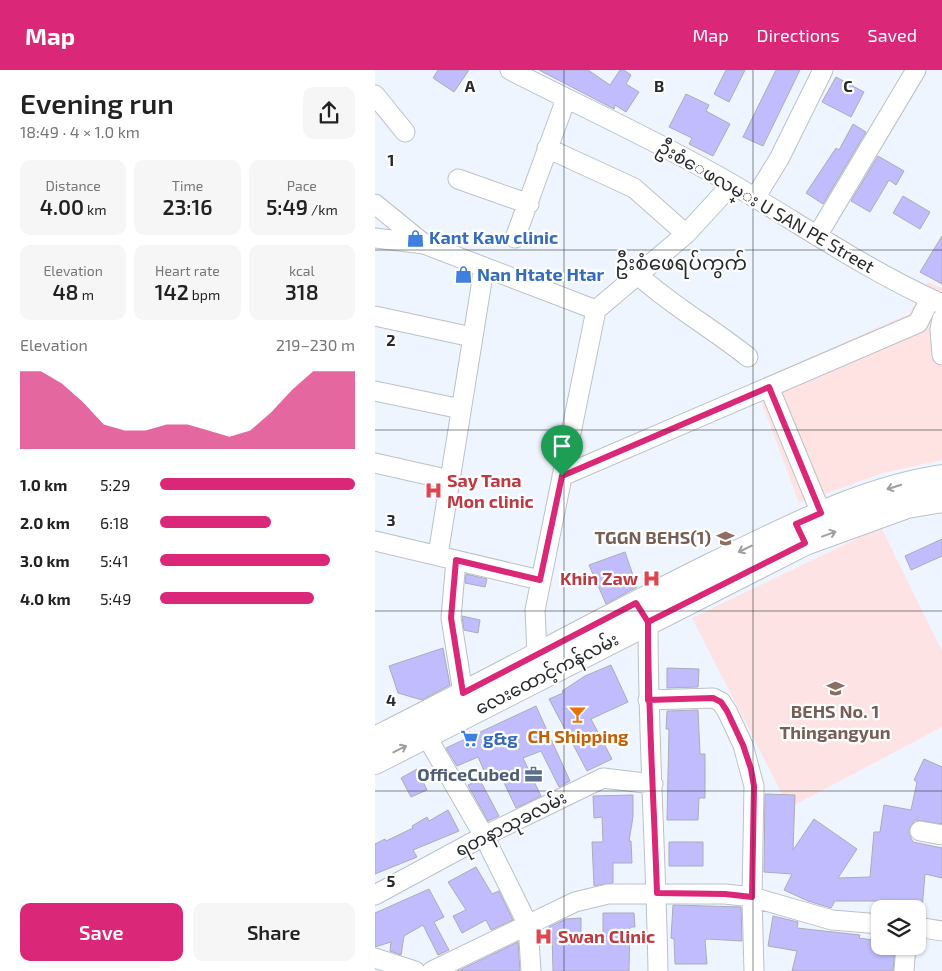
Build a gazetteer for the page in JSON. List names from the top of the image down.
{
  "streets": {
    "main road": ["လေးထောင့်ကန်လမ်း"],
    "street": ["ဦးစံေဖလမ္း U SAN PE Street", "ရတနာသုခလမ်း"]
  },
  "districts": ["ဦးစံဖေရပ်ကွက်"],
  "places": {
    "shop": ["Kant Kaw clinic", "Nan Htate Htar"],
    "hospital": ["Say Tana Mon clinic", "Khin Zaw", "Swan Clinic"],
    "school or university": ["TGGN BEHS(1)", "BEHS No. 1 Thingangyun"],
    "bar": ["CH Shipping"],
    "supermarket": ["g&g"],
    "office": ["OfficeCubed"]
  },
  "page": {
    "header": "Map",
    "nav": ["Map", "Directions", "Saved"],
    "heading": ["Evening run", "18:49 · 4 × 1.0 km"],
    "stats": [
      ["Distance", "4.00 km"],
      ["Time", "23:16"],
      ["Pace", "5:49 /km"],
      ["Elevation", "48 m"],
      ["Heart rate", "142 bpm"],
      ["kcal", "318"]
    ],
    "chart": ["Elevation", "219–230 m"],
    "list": [
      {
        "name": "1.0 km",
        "note": "5:29"
      },
      {
        "name": "2.0 km",
        "note": "6:18"
      },
      {
        "name": "3.0 km",
        "note": "5:41"
      },
      {
        "name": "4.0 km",
        "note": "5:49"
      }
    ],
    "buttons": ["Save", "Share"]
  },
  "grid": {
    "columns": ["A", "B", "C"],
    "rows": [
      "1",
      "2",
      "3",
      "4",
      "5"
    ]
  }
}
